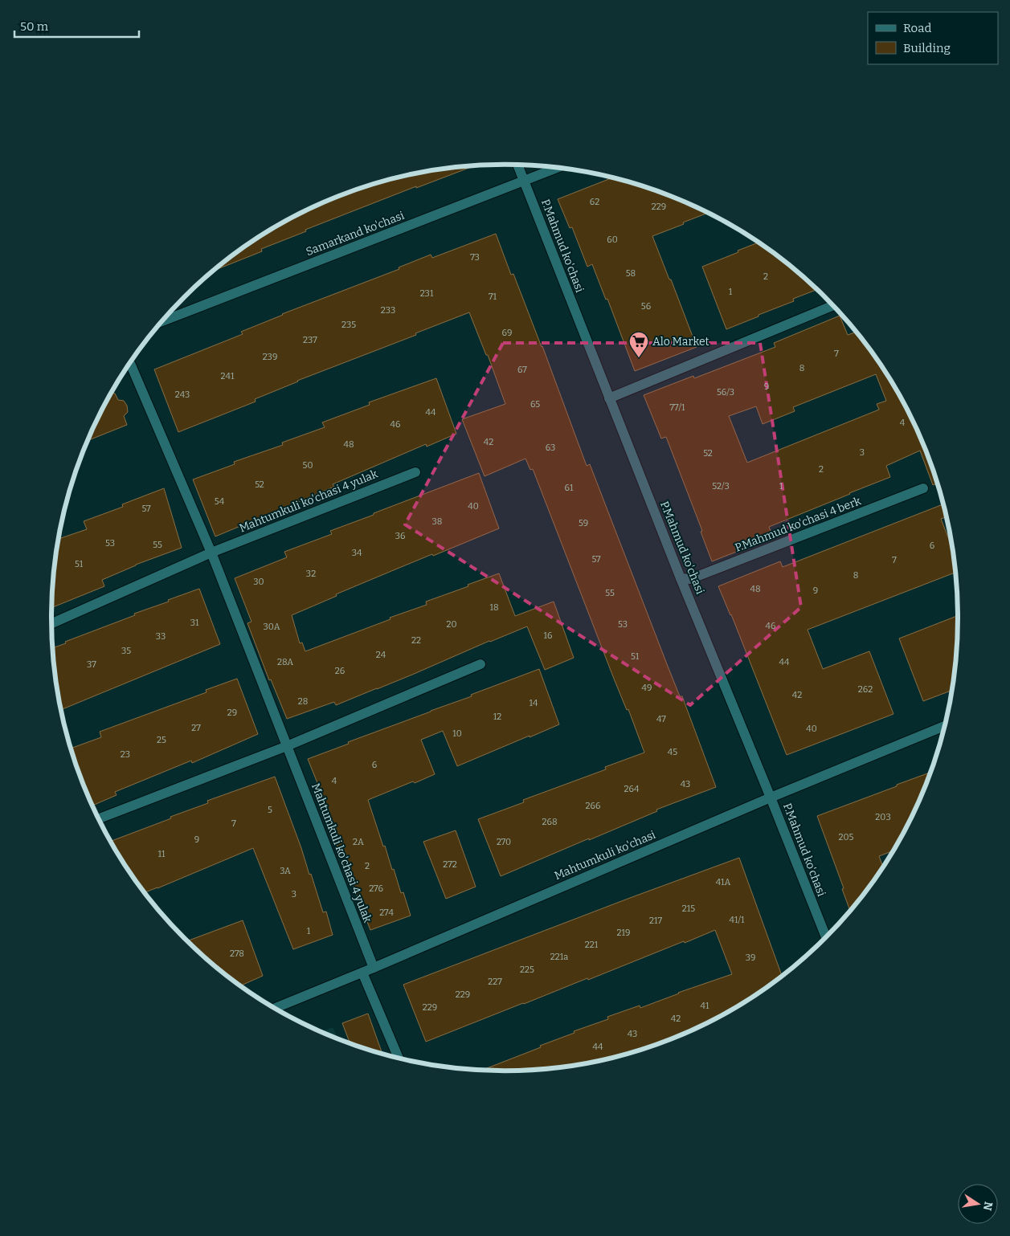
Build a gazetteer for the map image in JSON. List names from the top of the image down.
{
  "streets": {
    "street": [
      "Samarkand ko'chasi",
      "P.Mahmud ko'chasi",
      "Mahtumkuli ko'chasi 4 yulak",
      "P.Mahmud ko'chasi 4 berk",
      "Mahtumkuli ko'chasi"
    ]
  },
  "crossings": [
    ["Samarkand ko'chasi", "P.Mahmud ko'chasi"],
    ["P.Mahmud ko'chasi", "P.Mahmud ko'chasi 4 berk"],
    ["P.Mahmud ko'chasi", "Mahtumkuli ko'chasi"],
    ["Mahtumkuli ko'chasi 4 yulak", "Mahtumkuli ko'chasi"]
  ],
  "places": {
    "supermarket": ["Alo Market"]
  },
  "house_numbers": [
    "62",
    "229",
    "60",
    "73",
    "58",
    "2",
    "1",
    "231",
    "71",
    "56",
    "233",
    "235",
    "69",
    "237",
    "7",
    "239",
    "8",
    "67",
    "241",
    "9",
    "56/3",
    "243",
    "65",
    "77/1",
    "44",
    "4",
    "46",
    "42",
    "48",
    "63",
    "3",
    "52",
    "50",
    "2",
    "52",
    "52/3",
    "1",
    "61",
    "54",
    "40",
    "57",
    "38",
    "59",
    "36",
    "53",
    "55",
    "6",
    "34",
    "57",
    "7",
    "51",
    "32",
    "8",
    "30",
    "48",
    "9",
    "55",
    "18",
    "31",
    "20",
    "53",
    "46",
    "30А",
    "16",
    "33",
    "22",
    "35",
    "24",
    "51",
    "28А",
    "44",
    "37",
    "26",
    "49",
    "262",
    "42",
    "28",
    "14",
    "29",
    "12",
    "47",
    "27",
    "40",
    "10",
    "25",
    "45",
    "23",
    "6",
    "4",
    "43",
    "264",
    "266",
    "5",
    "203",
    "268",
    "7",
    "205",
    "9",
    "2А",
    "270",
    "11",
    "272",
    "2",
    "3А",
    "41А",
    "276",
    "3",
    "215",
    "274",
    "41/1",
    "217",
    "1",
    "219",
    "221",
    "278",
    "221а",
    "39",
    "225",
    "227",
    "229",
    "41",
    "229",
    "42",
    "43",
    "44"
  ],
  "legend": ["Road", "Building"],
  "scale_bar": "50 m",
  "north": "right"
}
